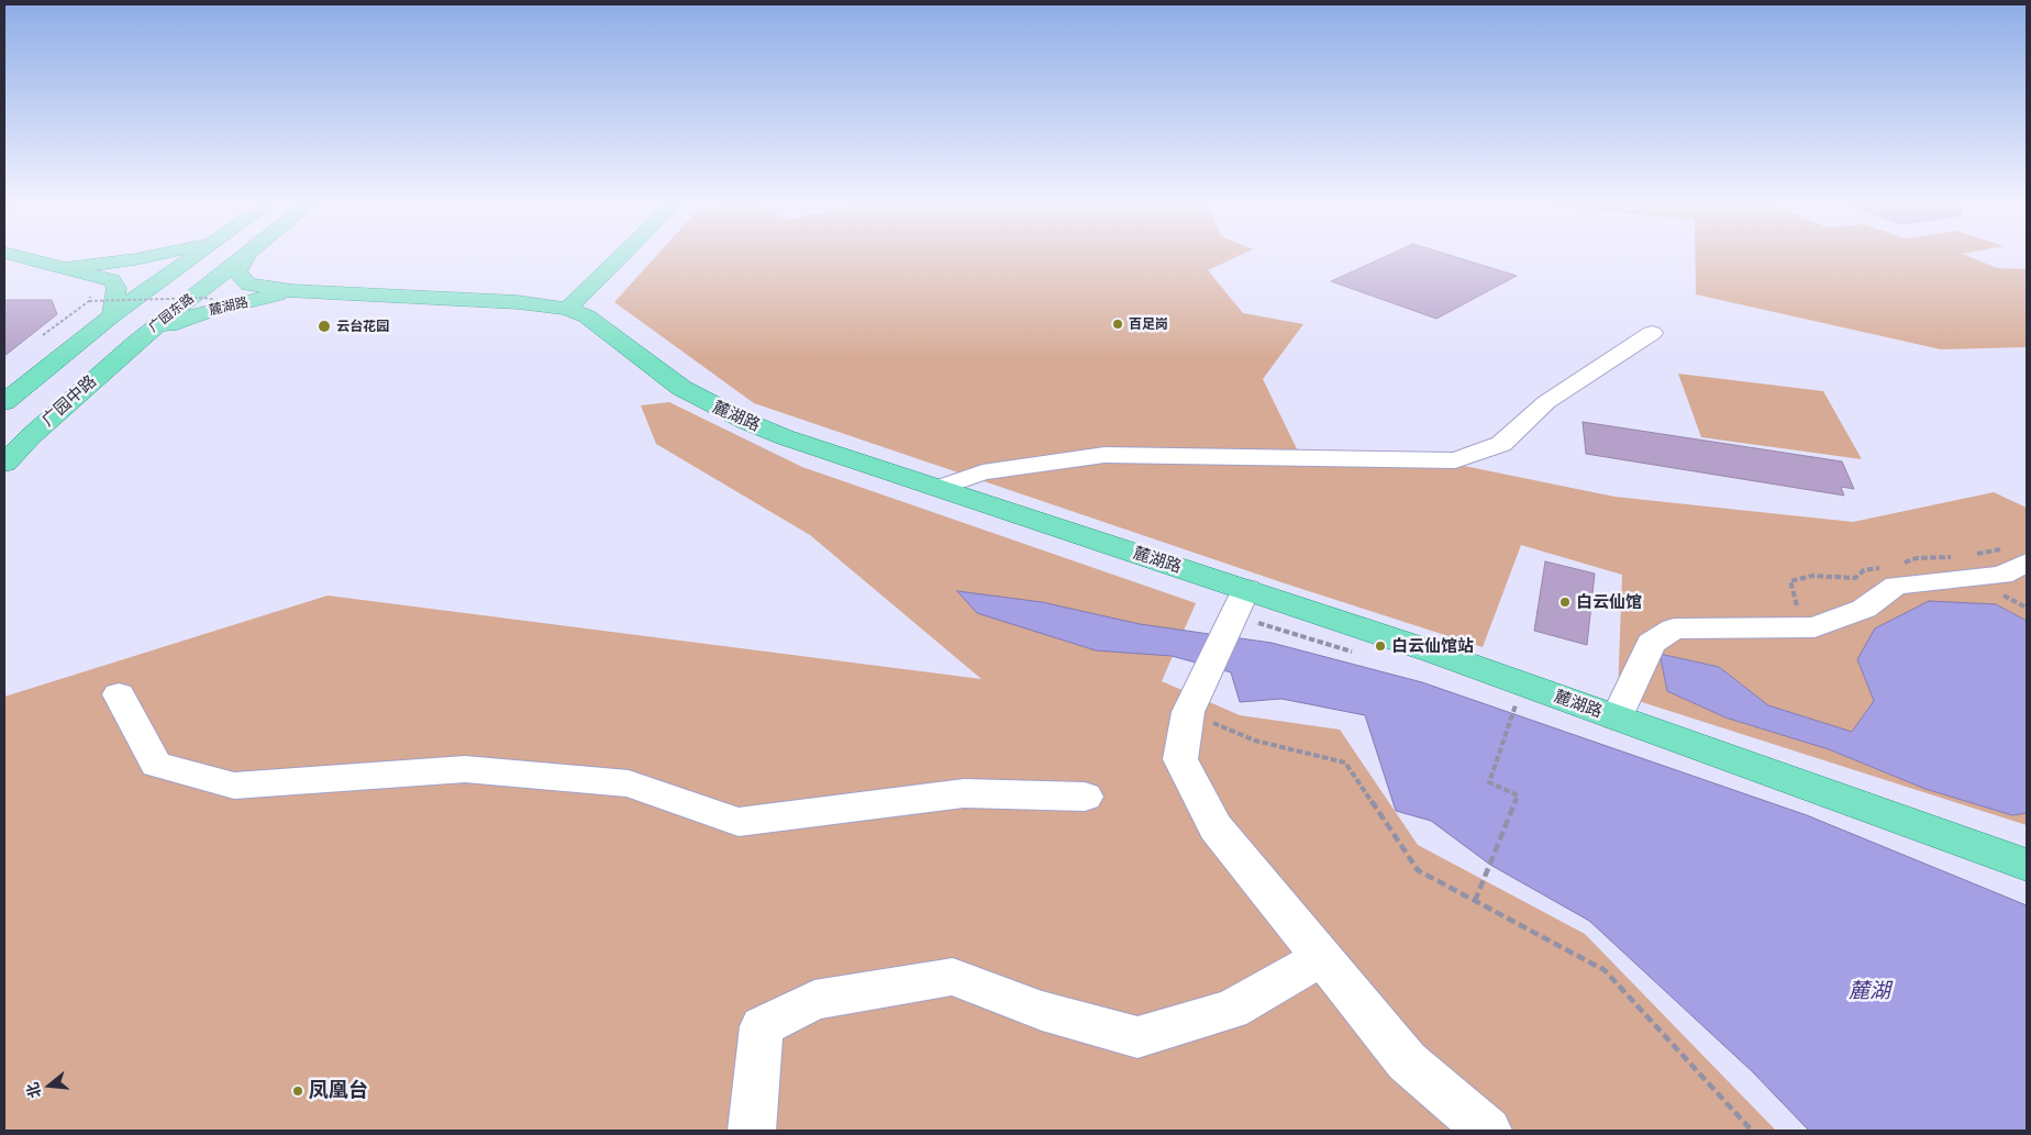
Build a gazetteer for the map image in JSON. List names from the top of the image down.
{
  "streets": {
    "main road": ["麓湖路", "广园东路", "广园中路"]
  },
  "crossings": [
    ["麓湖路", "广园东路"],
    ["麓湖路", "广园中路"],
    ["广园东路", "广园中路"]
  ],
  "water": ["麓湖"],
  "places": [
    "百足岗",
    "云台花园",
    "白云仙馆",
    "白云仙馆站",
    "凤凰台"
  ],
  "north": "left"
}
